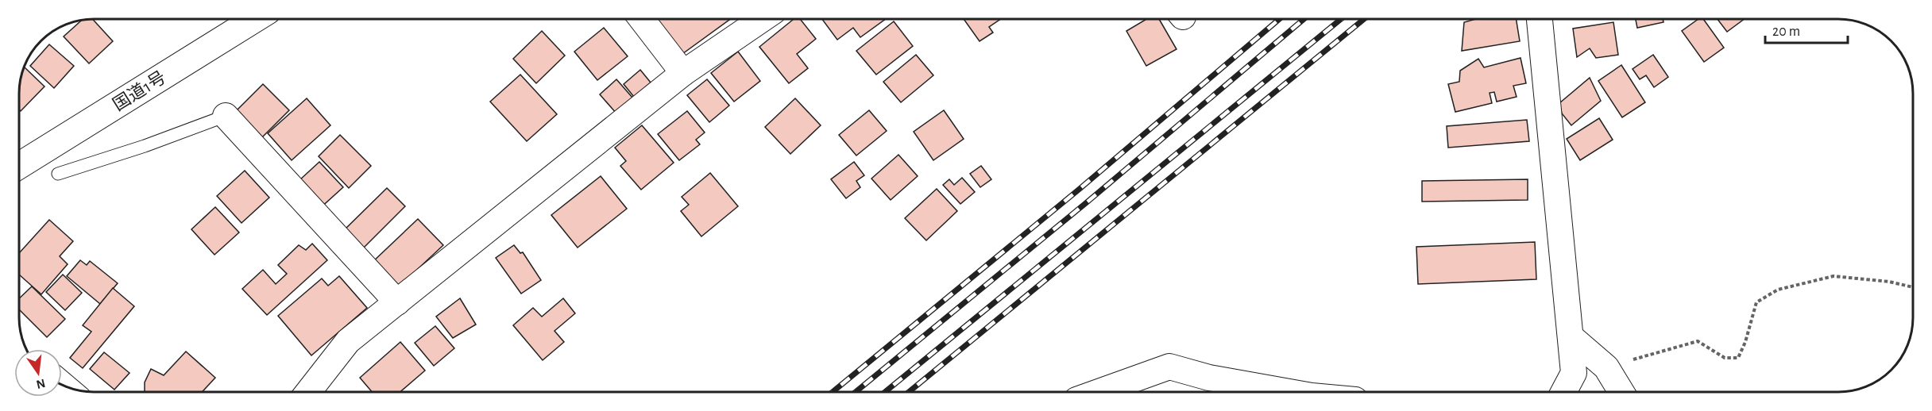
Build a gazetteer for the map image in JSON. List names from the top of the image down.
{
  "streets": {
    "main road": ["国道1号"]
  },
  "scale_bar": "20 m",
  "north": "bottom"
}
